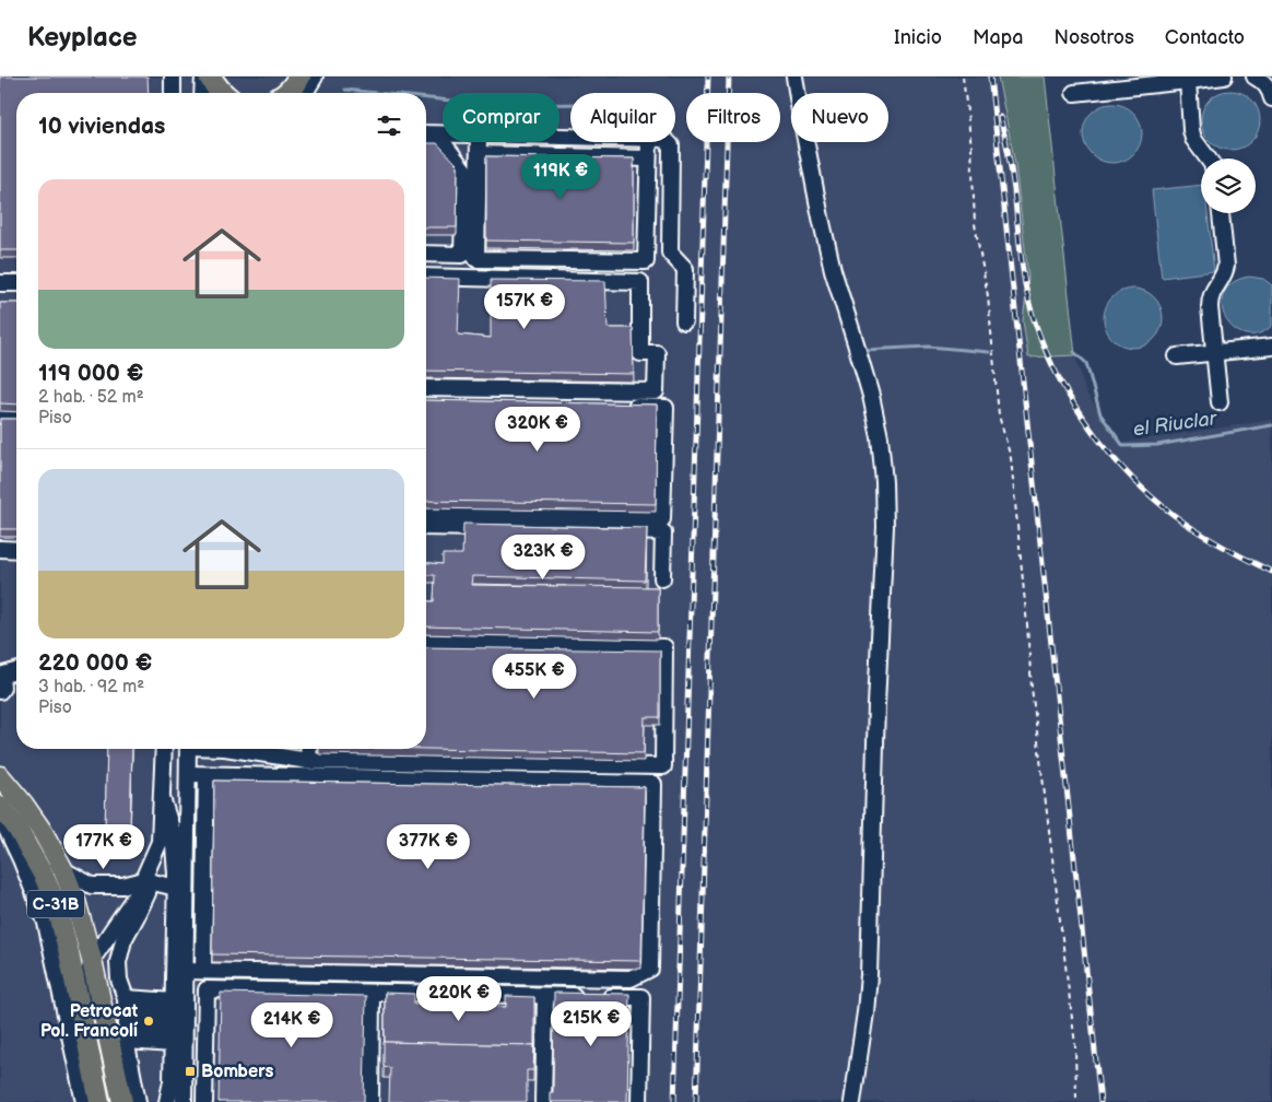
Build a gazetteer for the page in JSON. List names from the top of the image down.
{
  "streets": {
    "main road": ["C-31B"]
  },
  "water": ["el Riuclar"],
  "places": {
    "other": ["Petrocat Pol. Francolí"],
    "transit": ["Bombers"]
  },
  "page": {
    "header": "Keyplace",
    "nav": [
      "Inicio",
      "Mapa",
      "Nosotros",
      "Contacto"
    ],
    "chip": [
      "Comprar",
      "Alquilar",
      "Filtros",
      "Nuevo"
    ],
    "heading": "10 viviendas",
    "price": [
      "119K €",
      "157K €",
      "320K €",
      "323K €",
      "455K €",
      "177K €",
      "377K €",
      "220K €",
      "215K €",
      "214K €"
    ],
    "list": [
      {
        "name": "119 000 €",
        "note": "2 hab. · 52 m² · Piso"
      },
      {
        "name": "220 000 €",
        "note": "3 hab. · 92 m² · Piso"
      }
    ]
  }
}
